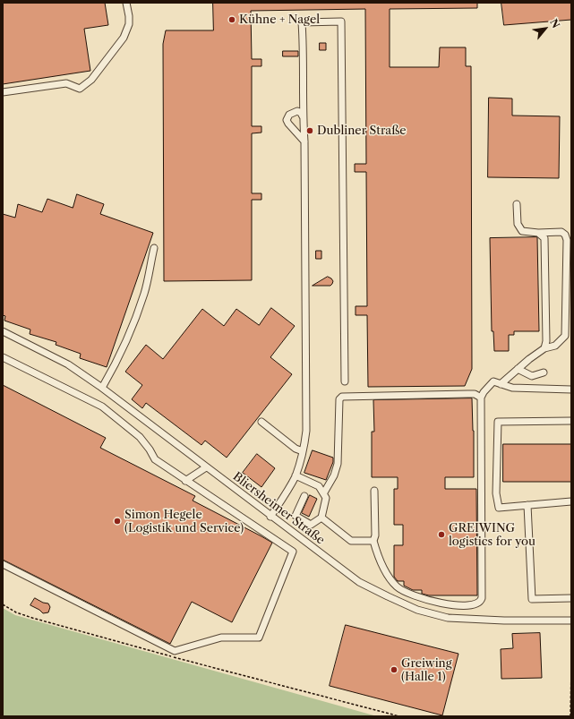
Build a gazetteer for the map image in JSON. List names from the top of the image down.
{
  "streets": {
    "street": ["Bliersheimer Straße"]
  },
  "places": [
    "Kühne + Nagel",
    "Dubliner Straße",
    "Simon Hegele (Logistik und Service)",
    "GREIWING logistics for you",
    "Greiwing (Halle 1)"
  ],
  "north": "top right"
}
